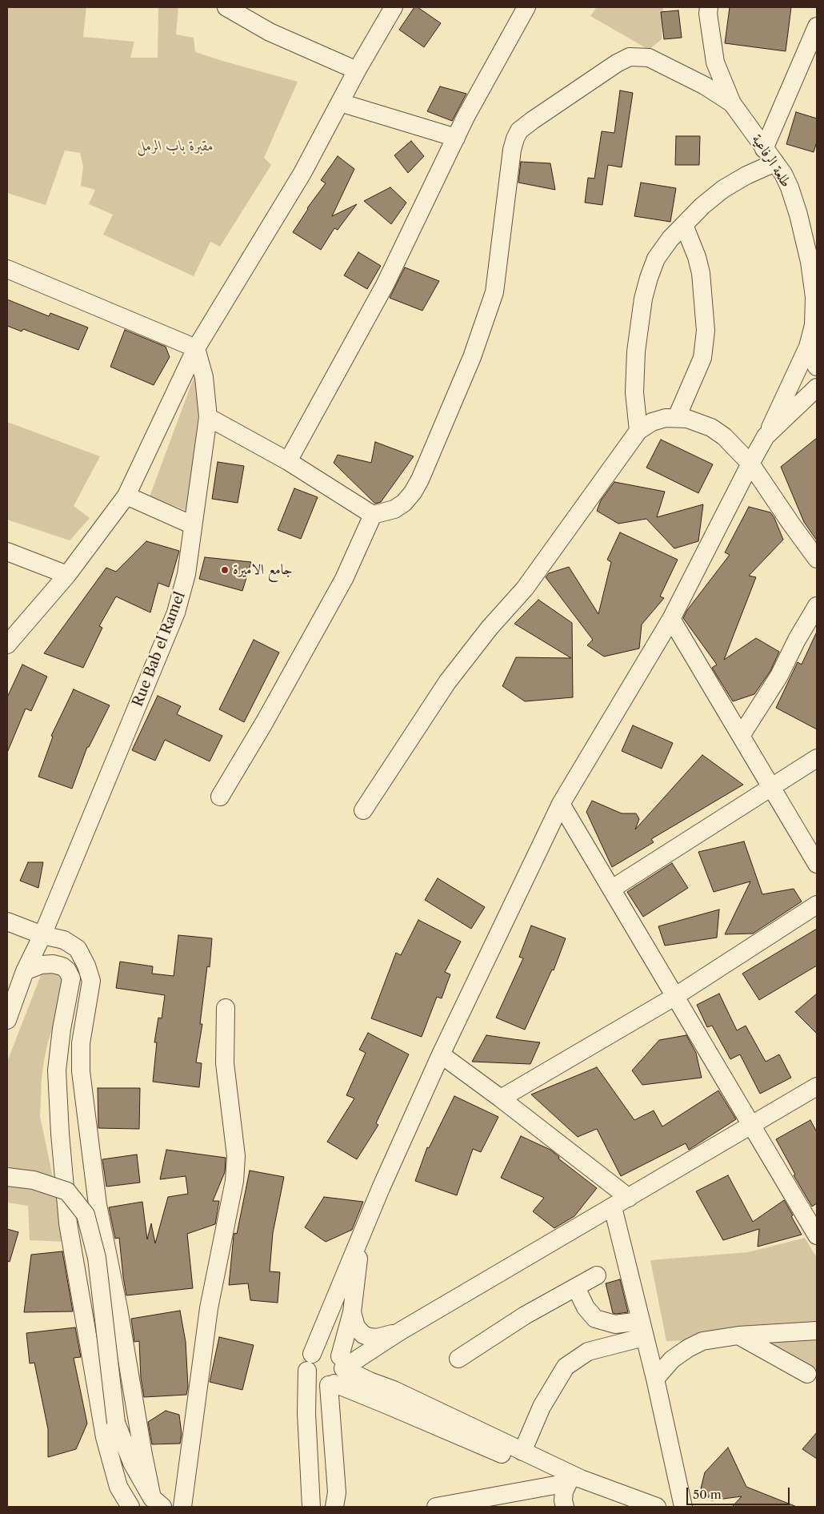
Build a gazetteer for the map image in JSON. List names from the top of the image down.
{
  "streets": {
    "street": ["طلعة الرفاعية", "Rue Bab el Ramel"]
  },
  "parks": ["مقبرة باب الرمل"],
  "places": ["جامع الاميرة"],
  "scale_bar": "50 m"
}
